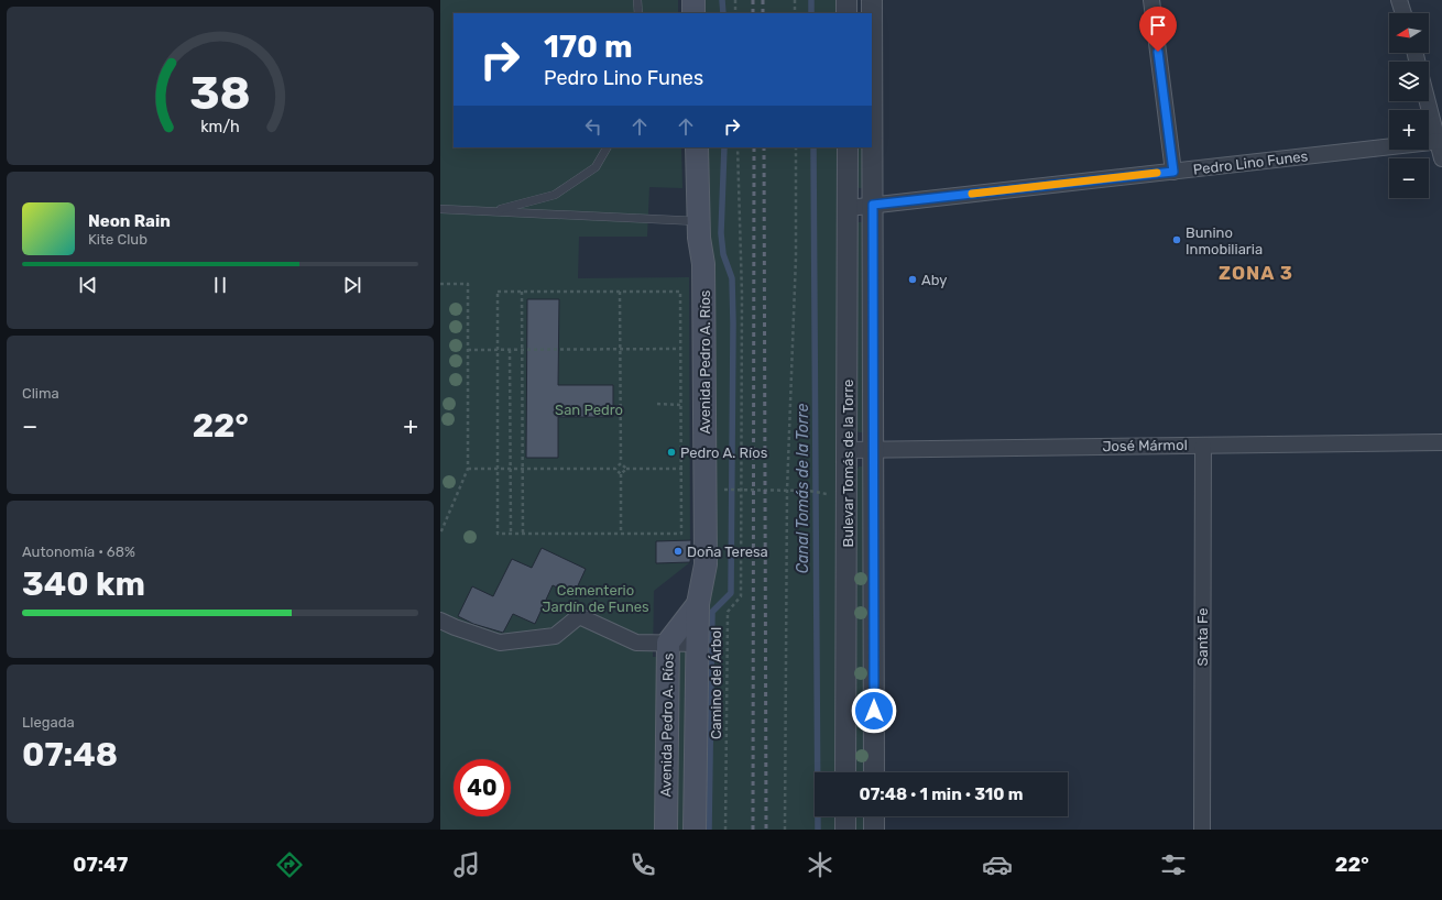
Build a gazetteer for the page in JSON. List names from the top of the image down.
{
  "streets": {
    "main road": ["Avenida Pedro A. Ríos"],
    "street": [
      "Pedro Lino Funes",
      "José Mármol",
      "Bulevar Tomás de la Torre",
      "Santa Fe"
    ],
    "path": ["Camino del Árbol"]
  },
  "crossings": [
    ["Pedro Lino Funes", "Bulevar Tomás de la Torre"],
    ["José Mármol", "Bulevar Tomás de la Torre"],
    ["José Mármol", "Santa Fe"]
  ],
  "districts": ["ZONA 3"],
  "water": ["Canal Tomás de la Torre"],
  "parks": ["San Pedro", "Cementerio Jardín de Funes"],
  "places": [
    "Bunino Inmobiliaria",
    "Aby",
    "Pedro A. Ríos",
    "Doña Teresa"
  ],
  "north": "left",
  "page": {
    "map_buttons": ["+", "−"],
    "turn": ["170 m", "Pedro Lino Funes"],
    "song": ["Neon Rain", "Kite Club"],
    "tile": [
      "Clima",
      ["Autonomía · 68%", "340 km"],
      ["Llegada", "07:48"]
    ],
    "heat": ["−", "22°", "+"],
    "limit": "40",
    "trip": "07:48 · 1 min · 310 m",
    "tabs": ["07:47", "22°"],
    "gauge": ["38", "km/h"]
  }
}
